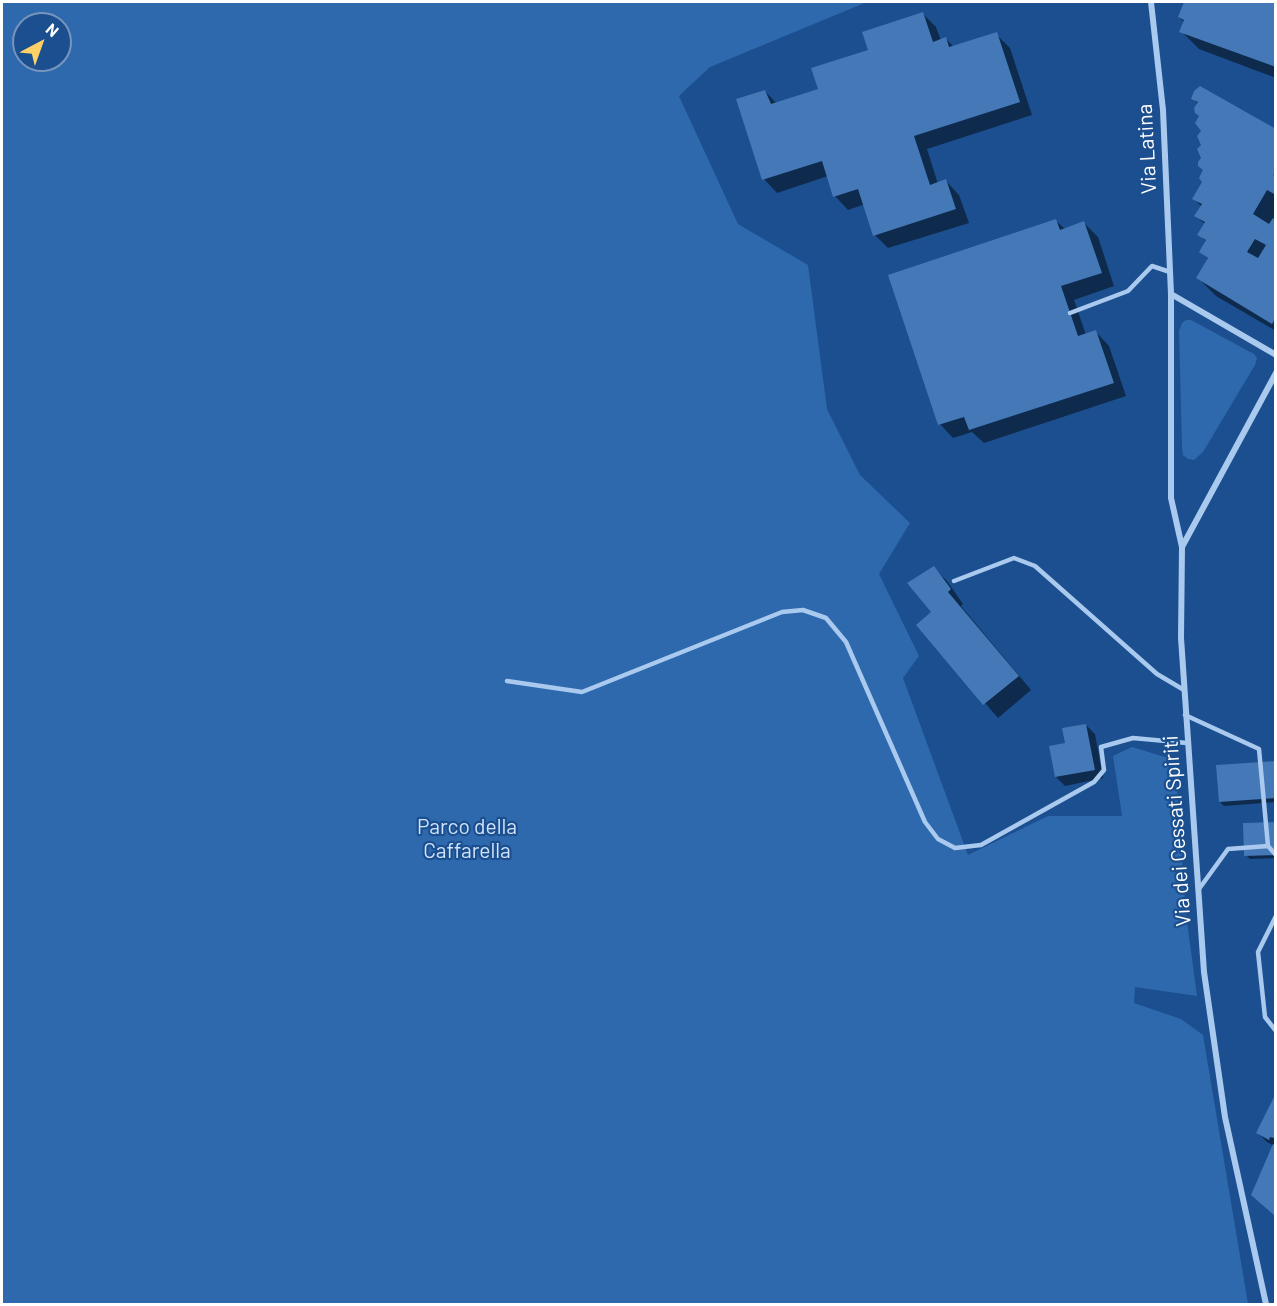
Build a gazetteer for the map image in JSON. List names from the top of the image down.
{
  "streets": {
    "street": ["Via Latina", "Via dei Cessati Spiriti"]
  },
  "crossings": [
    ["Via Latina", "Via dei Cessati Spiriti"]
  ],
  "parks": ["Parco della Caffarella"],
  "north": "top right"
}
